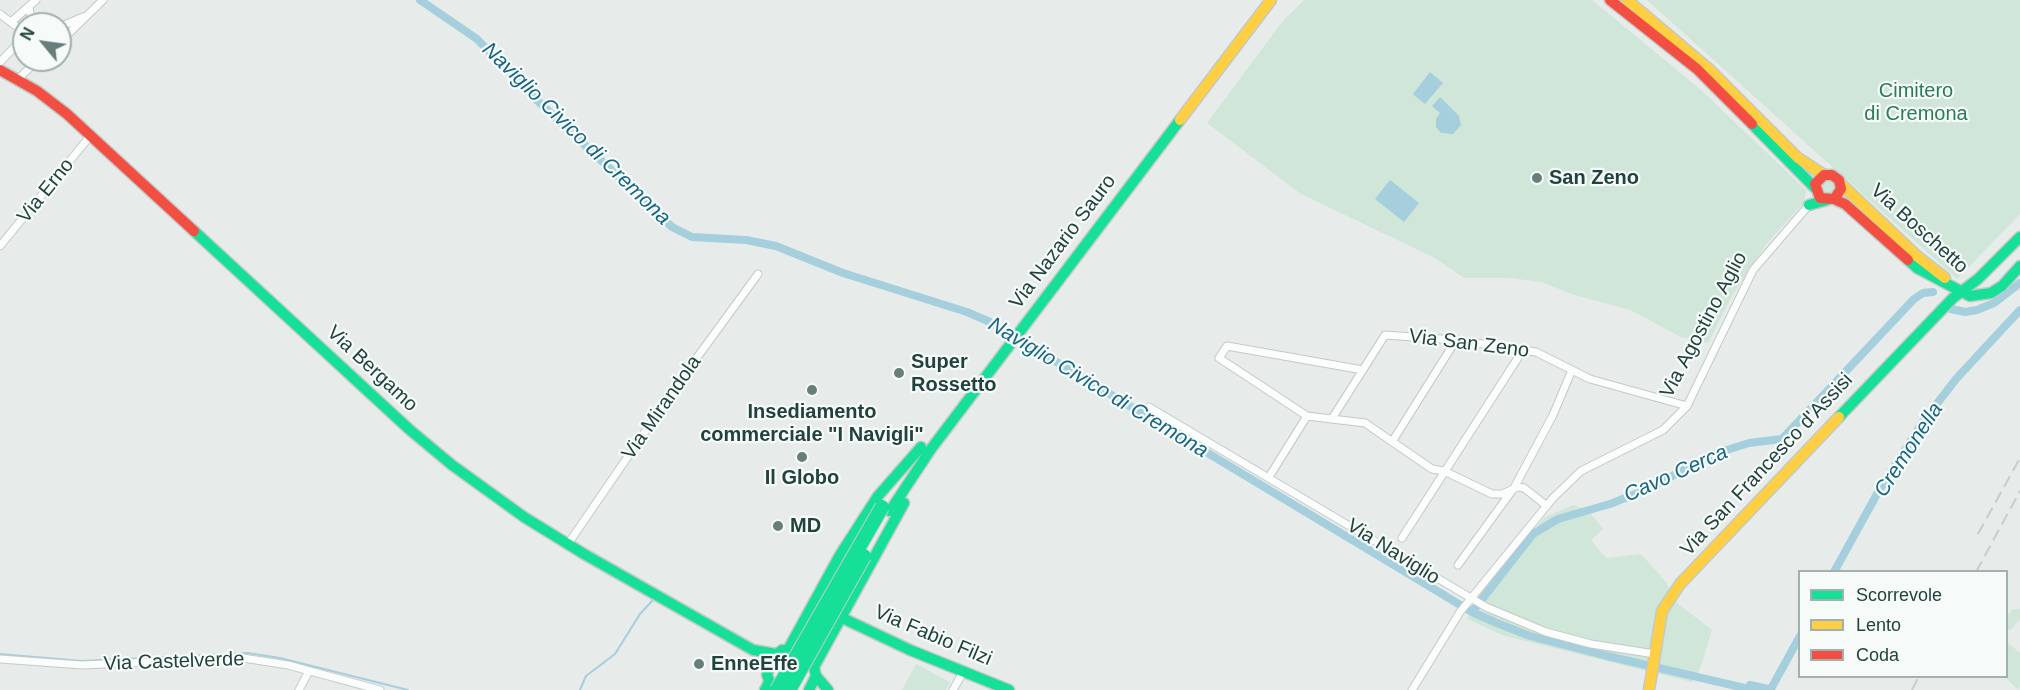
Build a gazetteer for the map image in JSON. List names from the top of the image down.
{
  "streets": {
    "main road": [
      "Via Boschetto",
      "Via Nazario Sauro",
      "Via Agostino Aglio",
      "Via Bergamo",
      "Via San Francesco d'Assisi",
      "Via Fabio Filzi"
    ],
    "street": [
      "Via Erno",
      "Via San Zeno",
      "Via Mirandola",
      "Via Naviglio",
      "Via Castelverde"
    ]
  },
  "crossings": [
    ["Via Erno", "Via Bergamo"],
    ["Via Boschetto", "Via Agostino Aglio"],
    ["Via Boschetto", "Via San Francesco d'Assisi"],
    ["Via Agostino Aglio", "Via San Zeno"],
    ["Via Agostino Aglio", "Via Naviglio"],
    ["Via Bergamo", "Via Mirandola"],
    ["Via San Francesco d'Assisi", "Via Naviglio"]
  ],
  "water": ["Naviglio Civico di Cremona", "Cremonella", "Cavo Cerca"],
  "parks": ["Cimitero di Cremona"],
  "places": [
    "San Zeno",
    "Super Rossetto",
    "Insediamento commerciale \"I Navigli\"",
    "Il Globo",
    "MD",
    "EnneEffe"
  ],
  "legend": ["Scorrevole", "Lento", "Coda"],
  "north": "top left"
}
